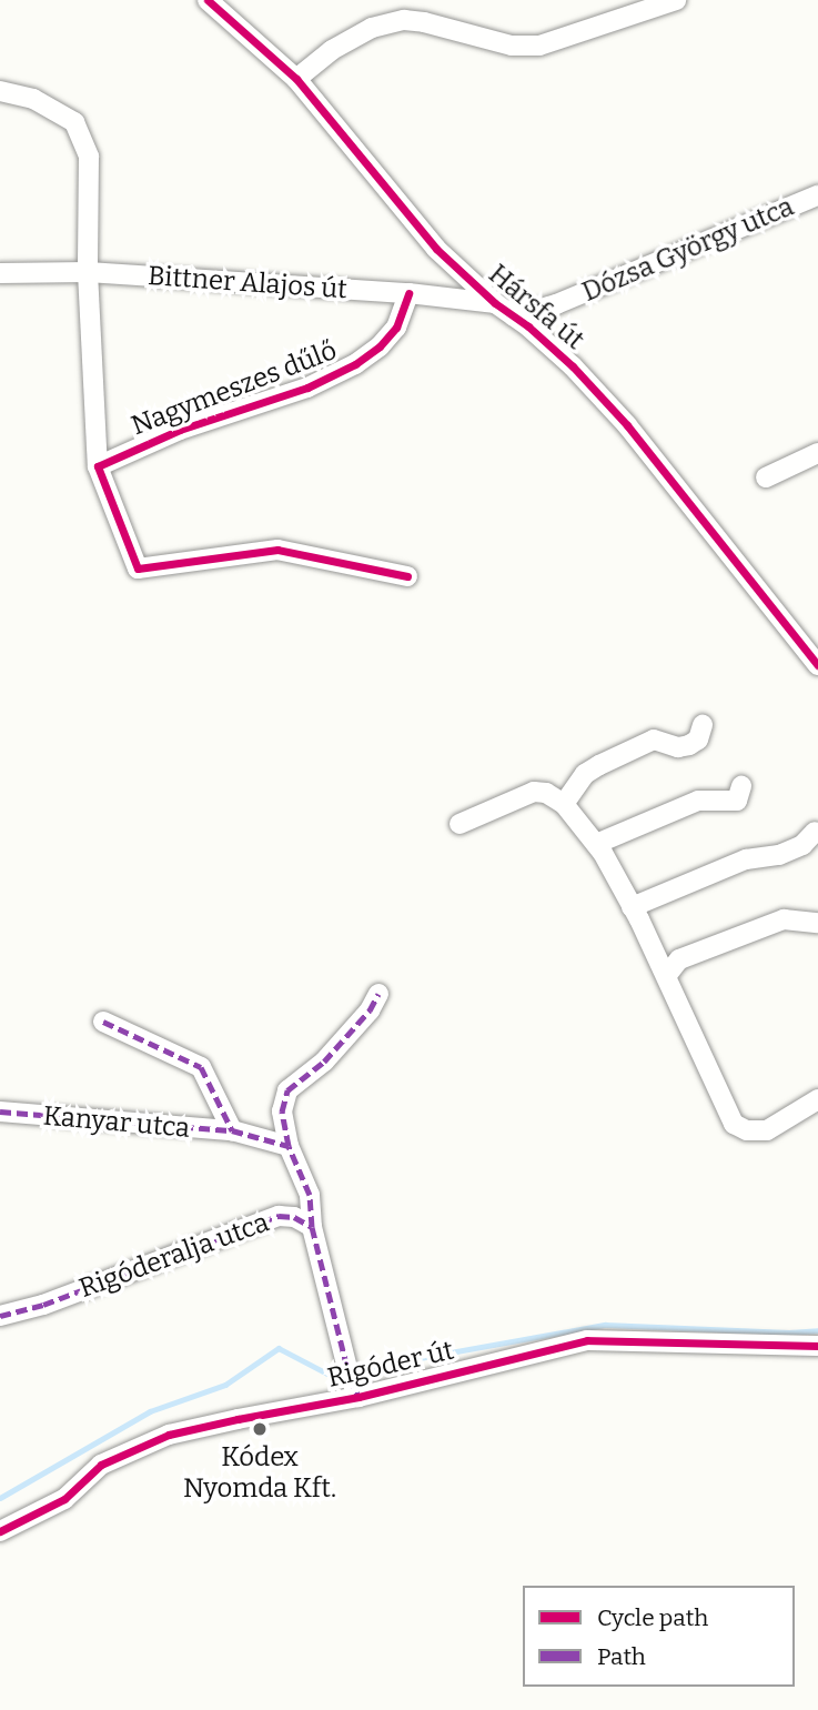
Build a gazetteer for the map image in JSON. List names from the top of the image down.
{
  "streets": {
    "street": [
      "Dózsa György utca",
      "Bittner Alajos út",
      "Hársfa út",
      "Nagymeszes dűlő",
      "Kanyar utca",
      "Rigóderalja utca",
      "Rigóder út"
    ]
  },
  "crossings": [
    ["Dózsa György utca", "Hársfa út"],
    ["Bittner Alajos út", "Hársfa út"],
    ["Bittner Alajos út", "Nagymeszes dűlő"],
    ["Rigóderalja utca", "Rigóder út"]
  ],
  "places": ["Kódex Nyomda Kft."],
  "legend": ["Cycle path", "Path"]
}
